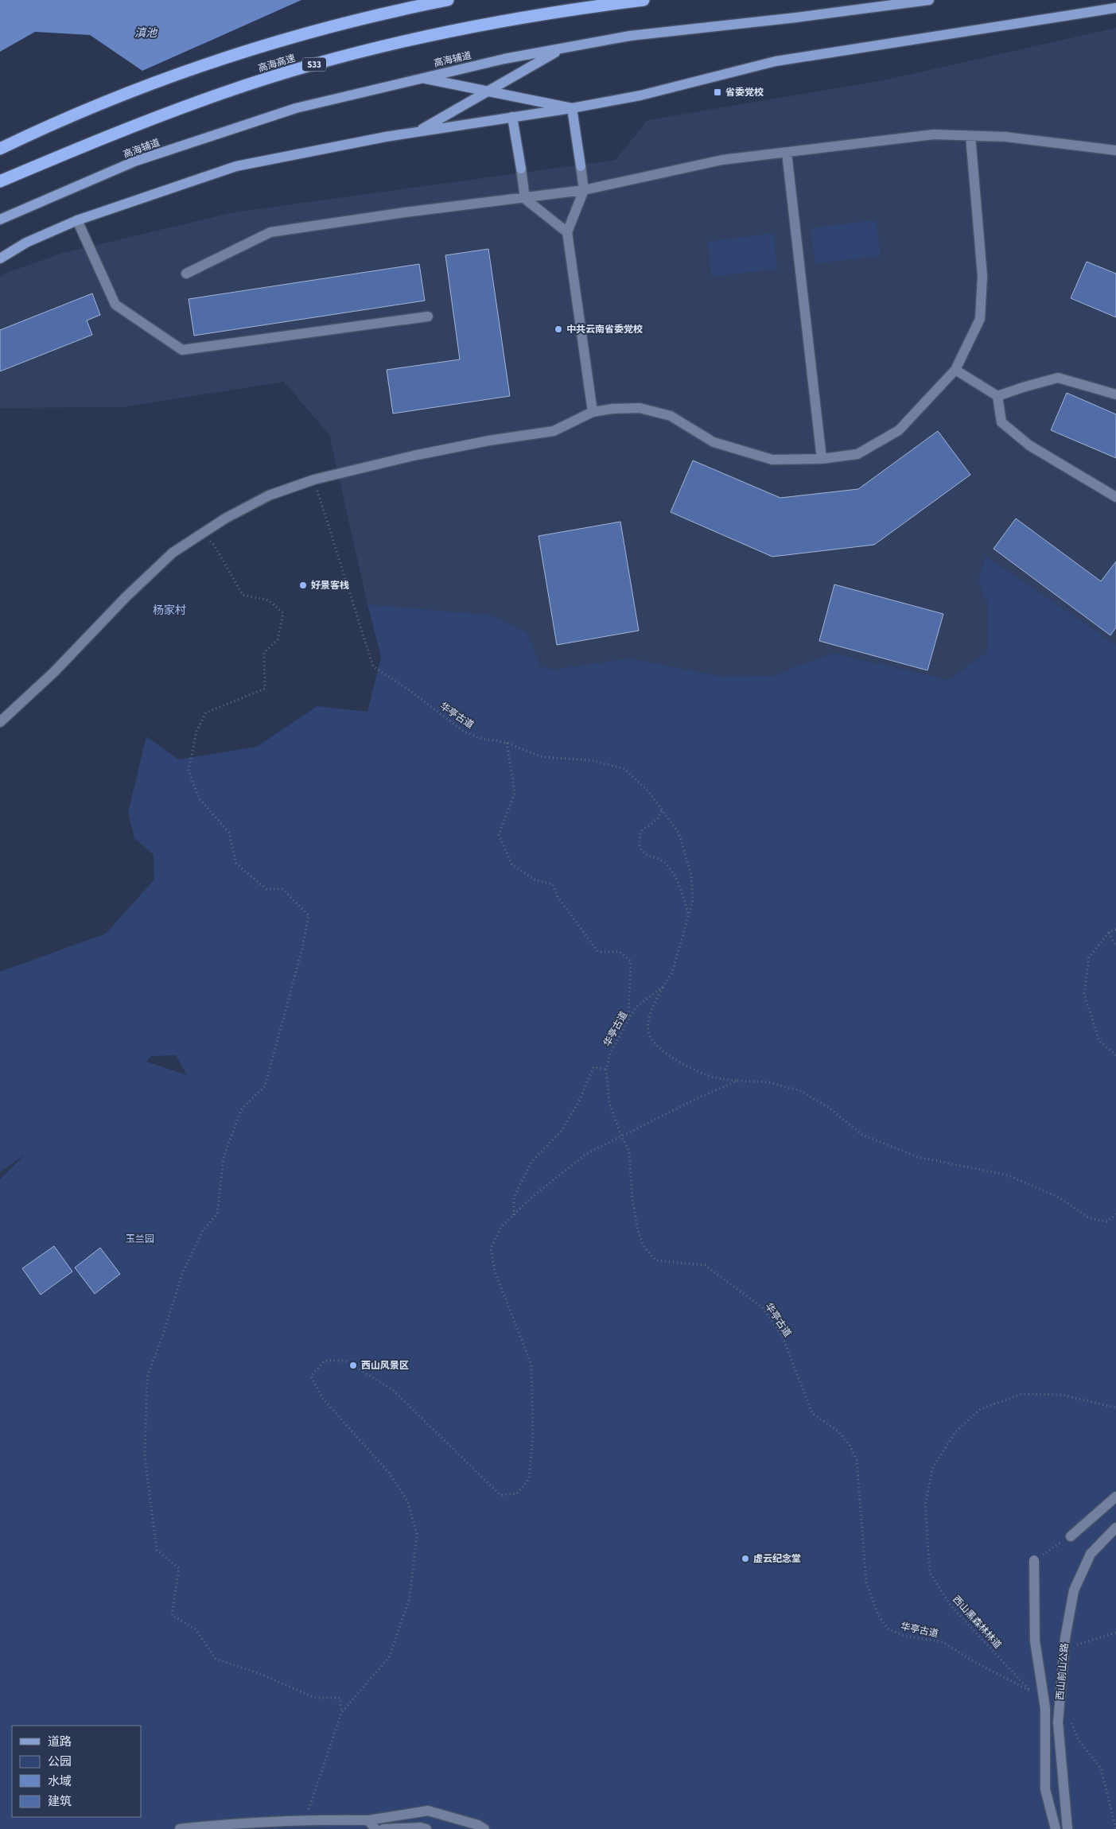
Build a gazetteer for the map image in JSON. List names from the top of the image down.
{
  "streets": {
    "highway": ["高海高速", "S33"],
    "main road": ["高海辅道"],
    "street": ["西山前山公路"],
    "path": ["华亭古道", "西山黑森林林道"]
  },
  "crossings": [
    ["华亭古道", "西山黑森林林道"]
  ],
  "districts": ["杨家村"],
  "water": ["滇池"],
  "parks": ["玉兰园"],
  "places": {
    "transit": ["省委党校"],
    "other": [
      "中共云南省委党校",
      "好景客栈",
      "西山风景区",
      "虚云纪念堂"
    ]
  },
  "legend": [
    "道路",
    "公园",
    "水域",
    "建筑"
  ]
}
